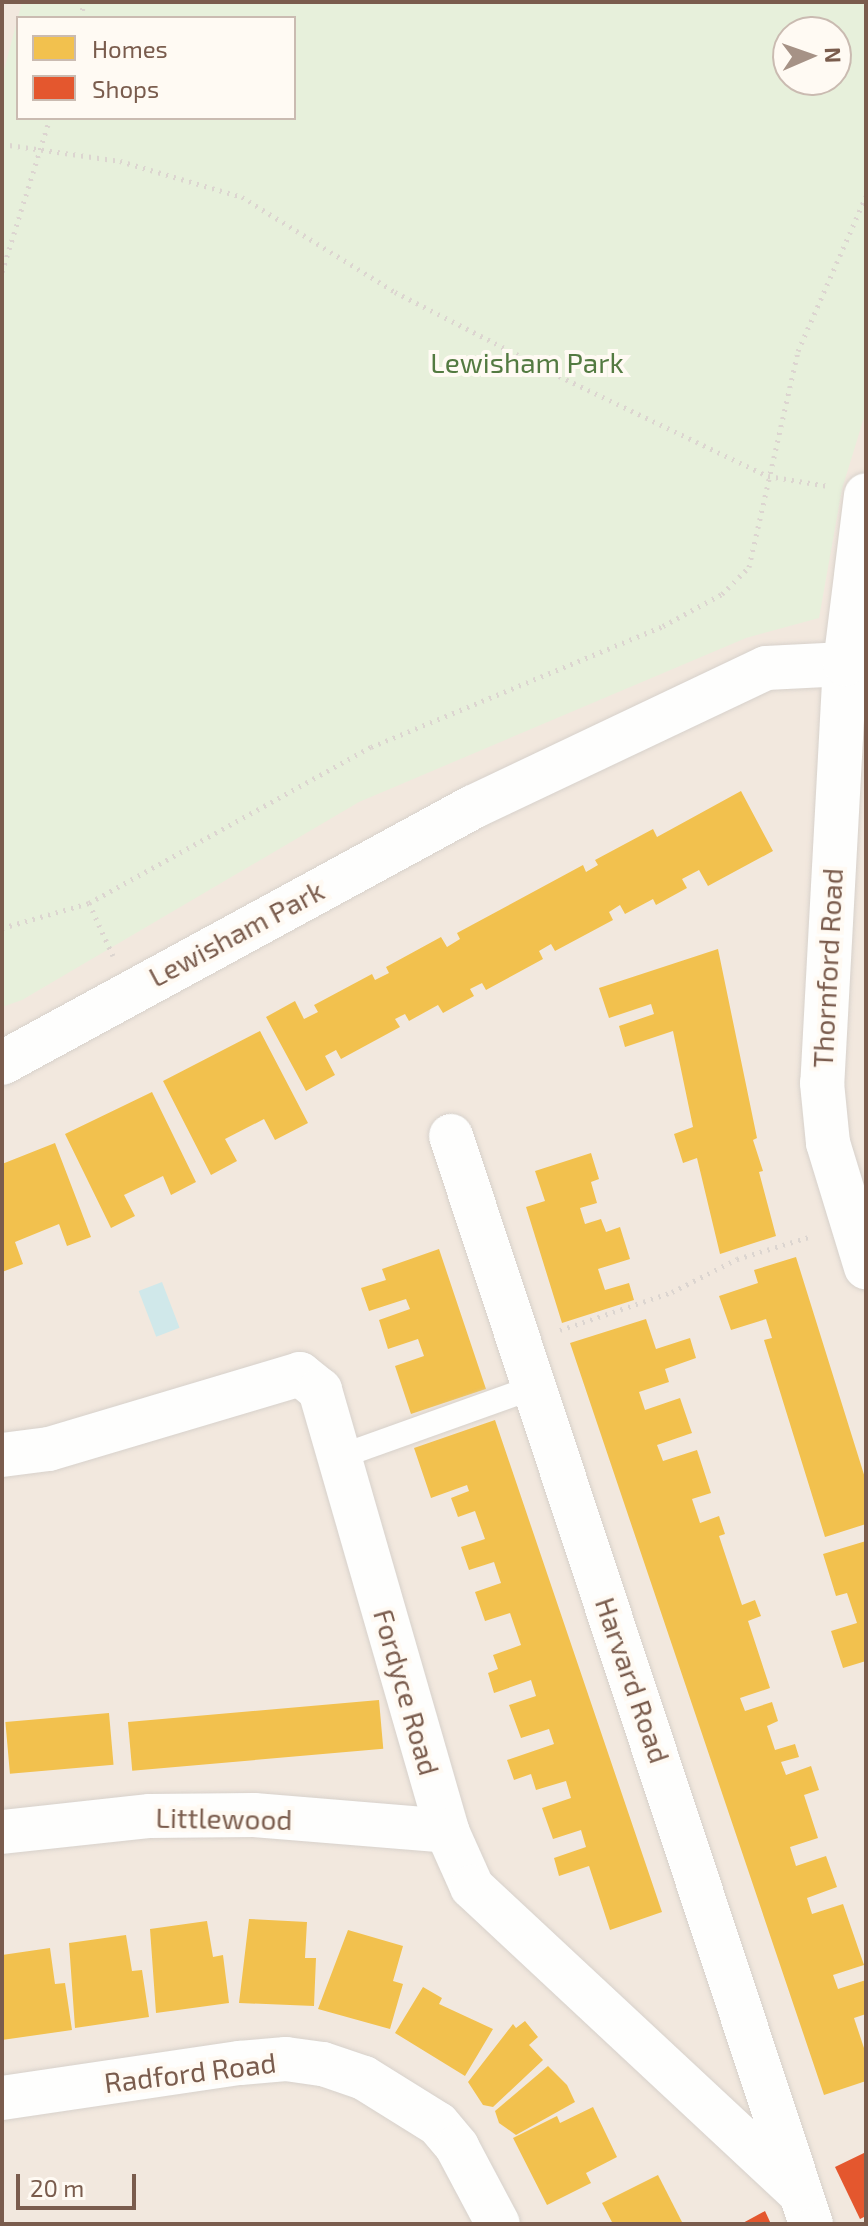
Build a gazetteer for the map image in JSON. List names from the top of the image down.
{
  "streets": {
    "street": [
      "Lewisham Park",
      "Thornford Road",
      "Harvard Road",
      "Fordyce Road",
      "Littlewood",
      "Radford Road"
    ]
  },
  "crossings": [
    ["Lewisham Park", "Thornford Road"],
    ["Harvard Road", "Fordyce Road"],
    ["Fordyce Road", "Littlewood"]
  ],
  "parks": ["Lewisham Park"],
  "legend": ["Homes", "Shops"],
  "scale_bar": "20 m",
  "north": "right"
}
